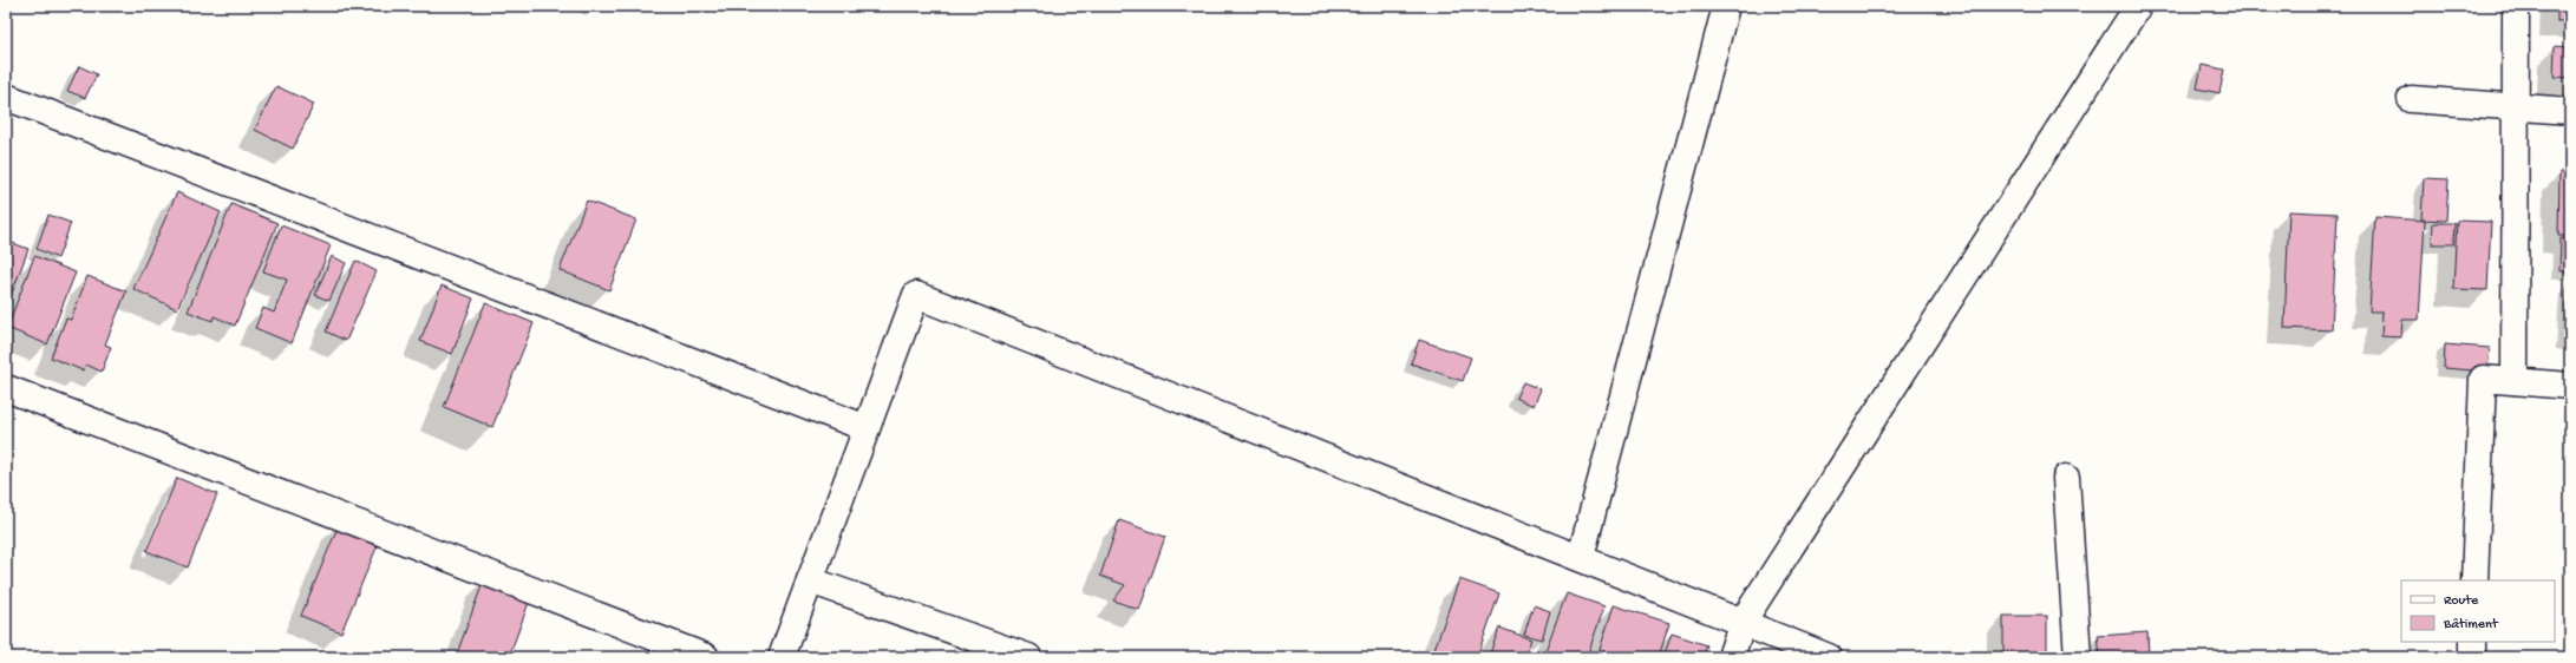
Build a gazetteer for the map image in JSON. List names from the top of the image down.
{
  "legend": ["Route", "Bâtiment"]
}
